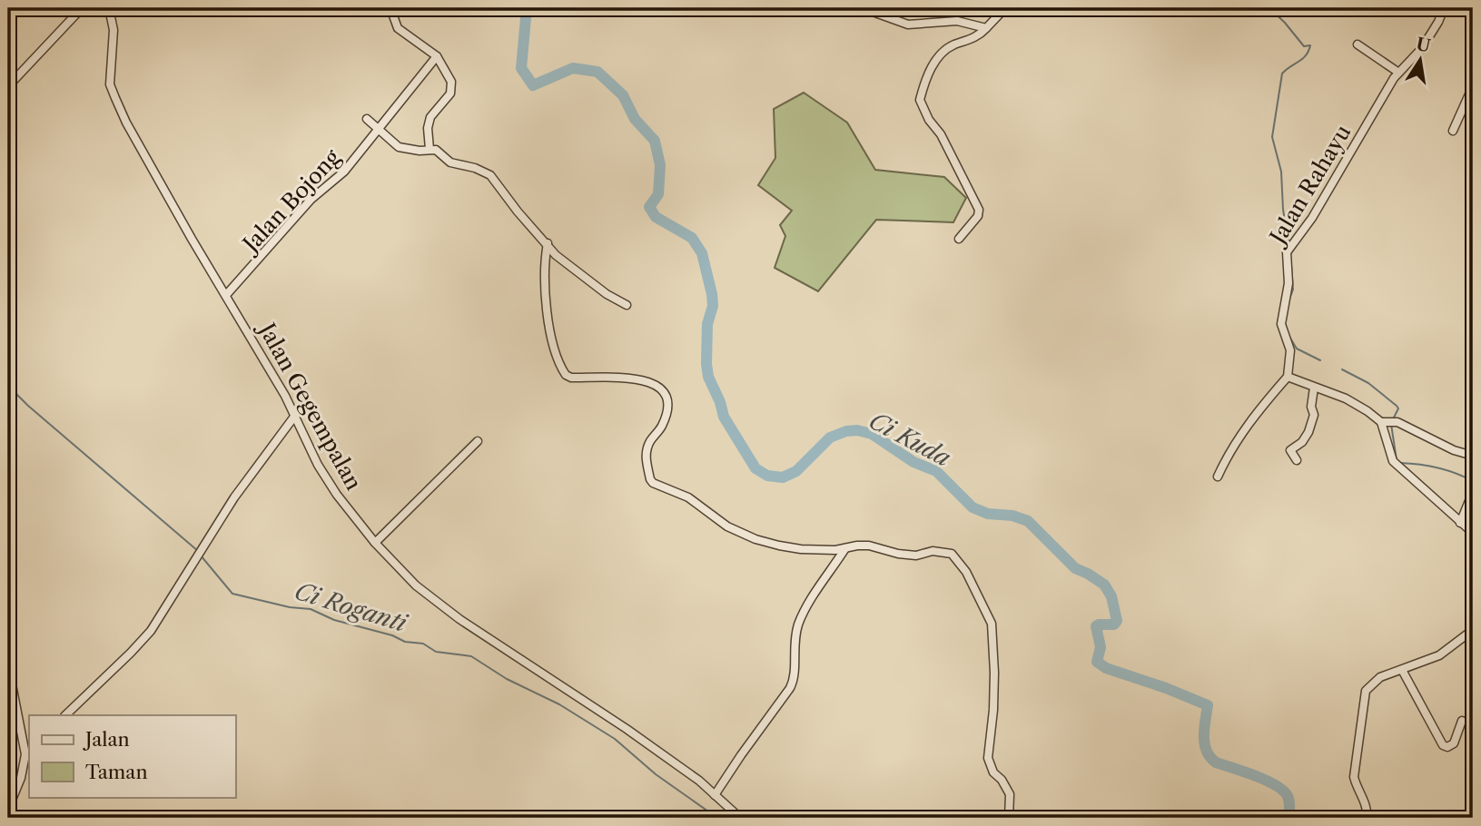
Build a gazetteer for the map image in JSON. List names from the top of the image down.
{
  "streets": {
    "street": ["Jalan Rahayu", "Jalan Bojong", "Jalan Gegempalan"]
  },
  "crossings": [
    ["Jalan Bojong", "Jalan Gegempalan"]
  ],
  "water": ["Ci Kuda", "Ci Roganti"],
  "legend": ["Jalan", "Taman"],
  "north": "top"
}
